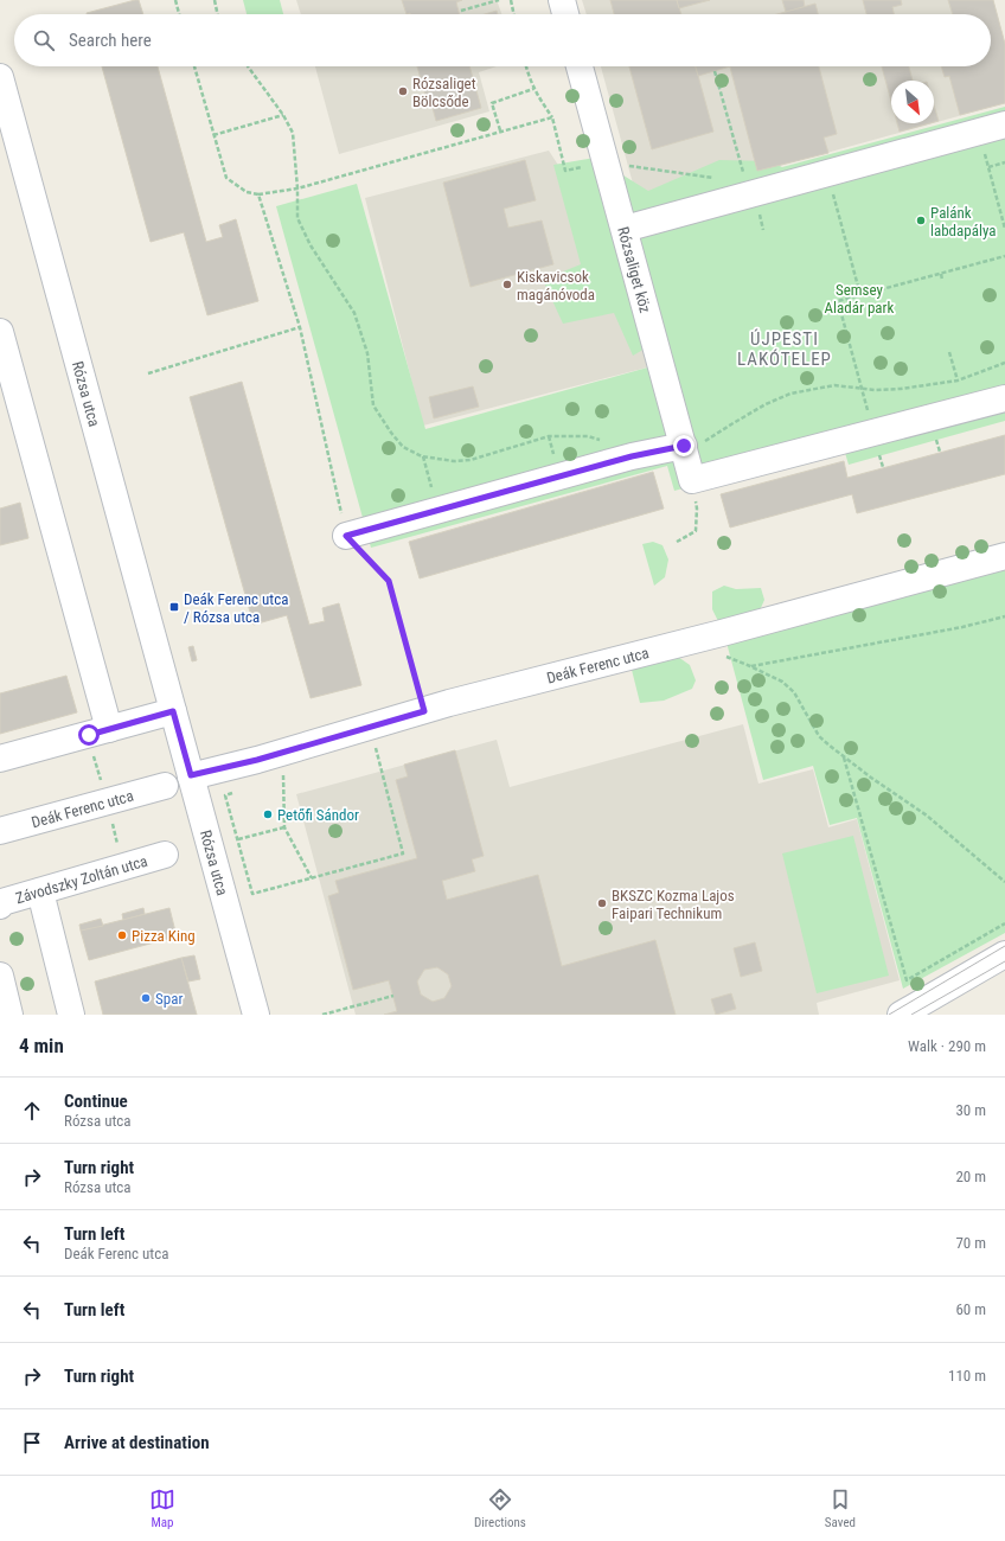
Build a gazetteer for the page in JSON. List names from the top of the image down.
{
  "streets": {
    "street": [
      "Rózsaliget köz",
      "Rózsa utca",
      "Deák Ferenc utca",
      "Závodszky Zoltán utca"
    ]
  },
  "crossings": [
    ["Rózsa utca", "Deák Ferenc utca"]
  ],
  "districts": ["ÚJPESTI LAKÓTELEP"],
  "parks": ["Semsey Aladár park"],
  "places": {
    "other": [
      "Rózsaliget Bölcsőde",
      "Palánk labdapálya",
      "Kiskavicsok magánóvoda",
      "Petőfi Sándor",
      "BKSZC Kozma Lajos Faipari Technikum",
      "Pizza King",
      "Spar"
    ],
    "transit": ["Deák Ferenc utca / Rózsa utca"]
  },
  "north": "bottom right",
  "page": {
    "search": "Search here",
    "heading": ["4 min", "Walk · 290 m"],
    "list": [
      ["Continue", "Rózsa utca", "30 m"],
      ["Turn right", "Rózsa utca", "20 m"],
      ["Turn left", "Deák Ferenc utca", "70 m"],
      ["Turn left", "60 m"],
      ["Turn right", "110 m"],
      "Arrive at destination"
    ],
    "nav": ["Map", "Directions", "Saved"]
  }
}
